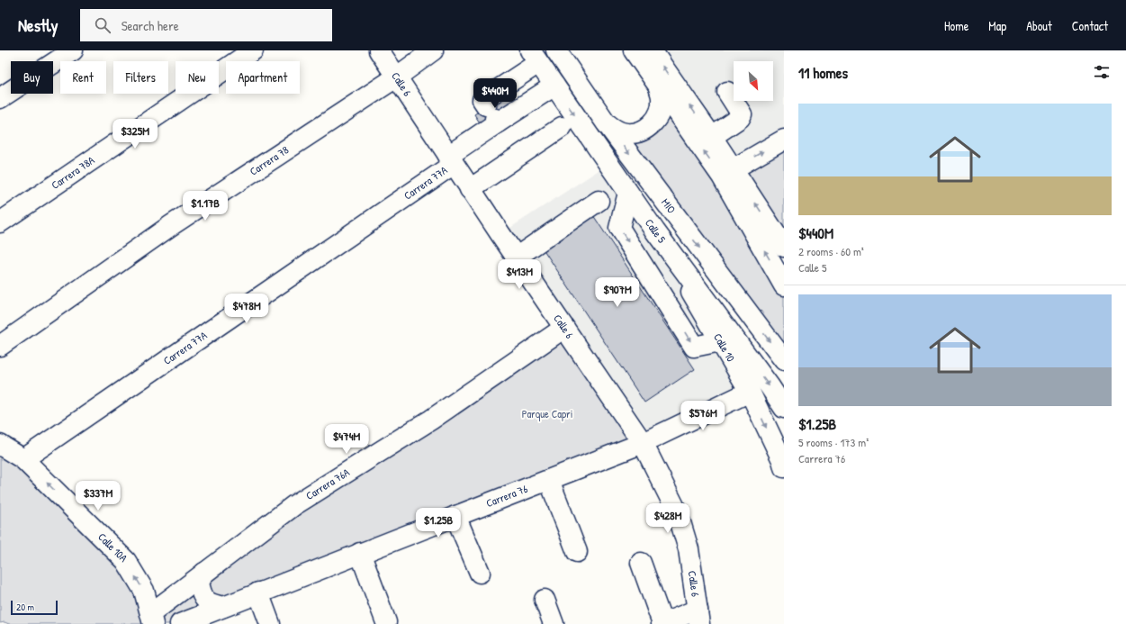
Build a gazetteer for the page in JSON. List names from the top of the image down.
{
  "streets": {
    "street": [
      "Calle 6",
      "Carrera 78",
      "Carrera 78A",
      "Carrera 77A",
      "MIO",
      "Calle 5",
      "Calle 10",
      "Carrera 76A",
      "Carrera 76",
      "Calle 10A"
    ]
  },
  "crossings": [
    ["Calle 6", "Carrera 78"],
    ["Calle 6", "Carrera 77A"],
    ["Calle 6", "Carrera 76A"],
    ["Calle 6", "Carrera 76"],
    ["Carrera 77A", "Calle 5"],
    ["Carrera 77A", "Calle 10A"],
    ["Calle 5", "Calle 10"],
    ["Calle 10", "Carrera 76"],
    ["Carrera 76A", "Calle 10A"]
  ],
  "one_way": ["Calle 10A"],
  "parks": ["Parque Capri"],
  "scale_bar": "20 m",
  "north": "bottom right",
  "page": {
    "header": "Nestly",
    "search": "Search here",
    "nav": [
      "Home",
      "Map",
      "About",
      "Contact"
    ],
    "heading": "11 homes",
    "chip": [
      "Buy",
      "Rent",
      "Filters",
      "New",
      "Apartment"
    ],
    "price": [
      "$440M",
      "$325M",
      "$1.17B",
      "$413M",
      "$907M",
      "$478M",
      "$576M",
      "$474M",
      "$337M",
      "$428M",
      "$1.25B"
    ],
    "list": [
      {
        "name": "$440M",
        "note": "2 rooms · 60 m² · Calle 5"
      },
      {
        "name": "$1.25B",
        "note": "5 rooms · 173 m² · Carrera 76"
      }
    ],
    "scale": "20 m"
  }
}
